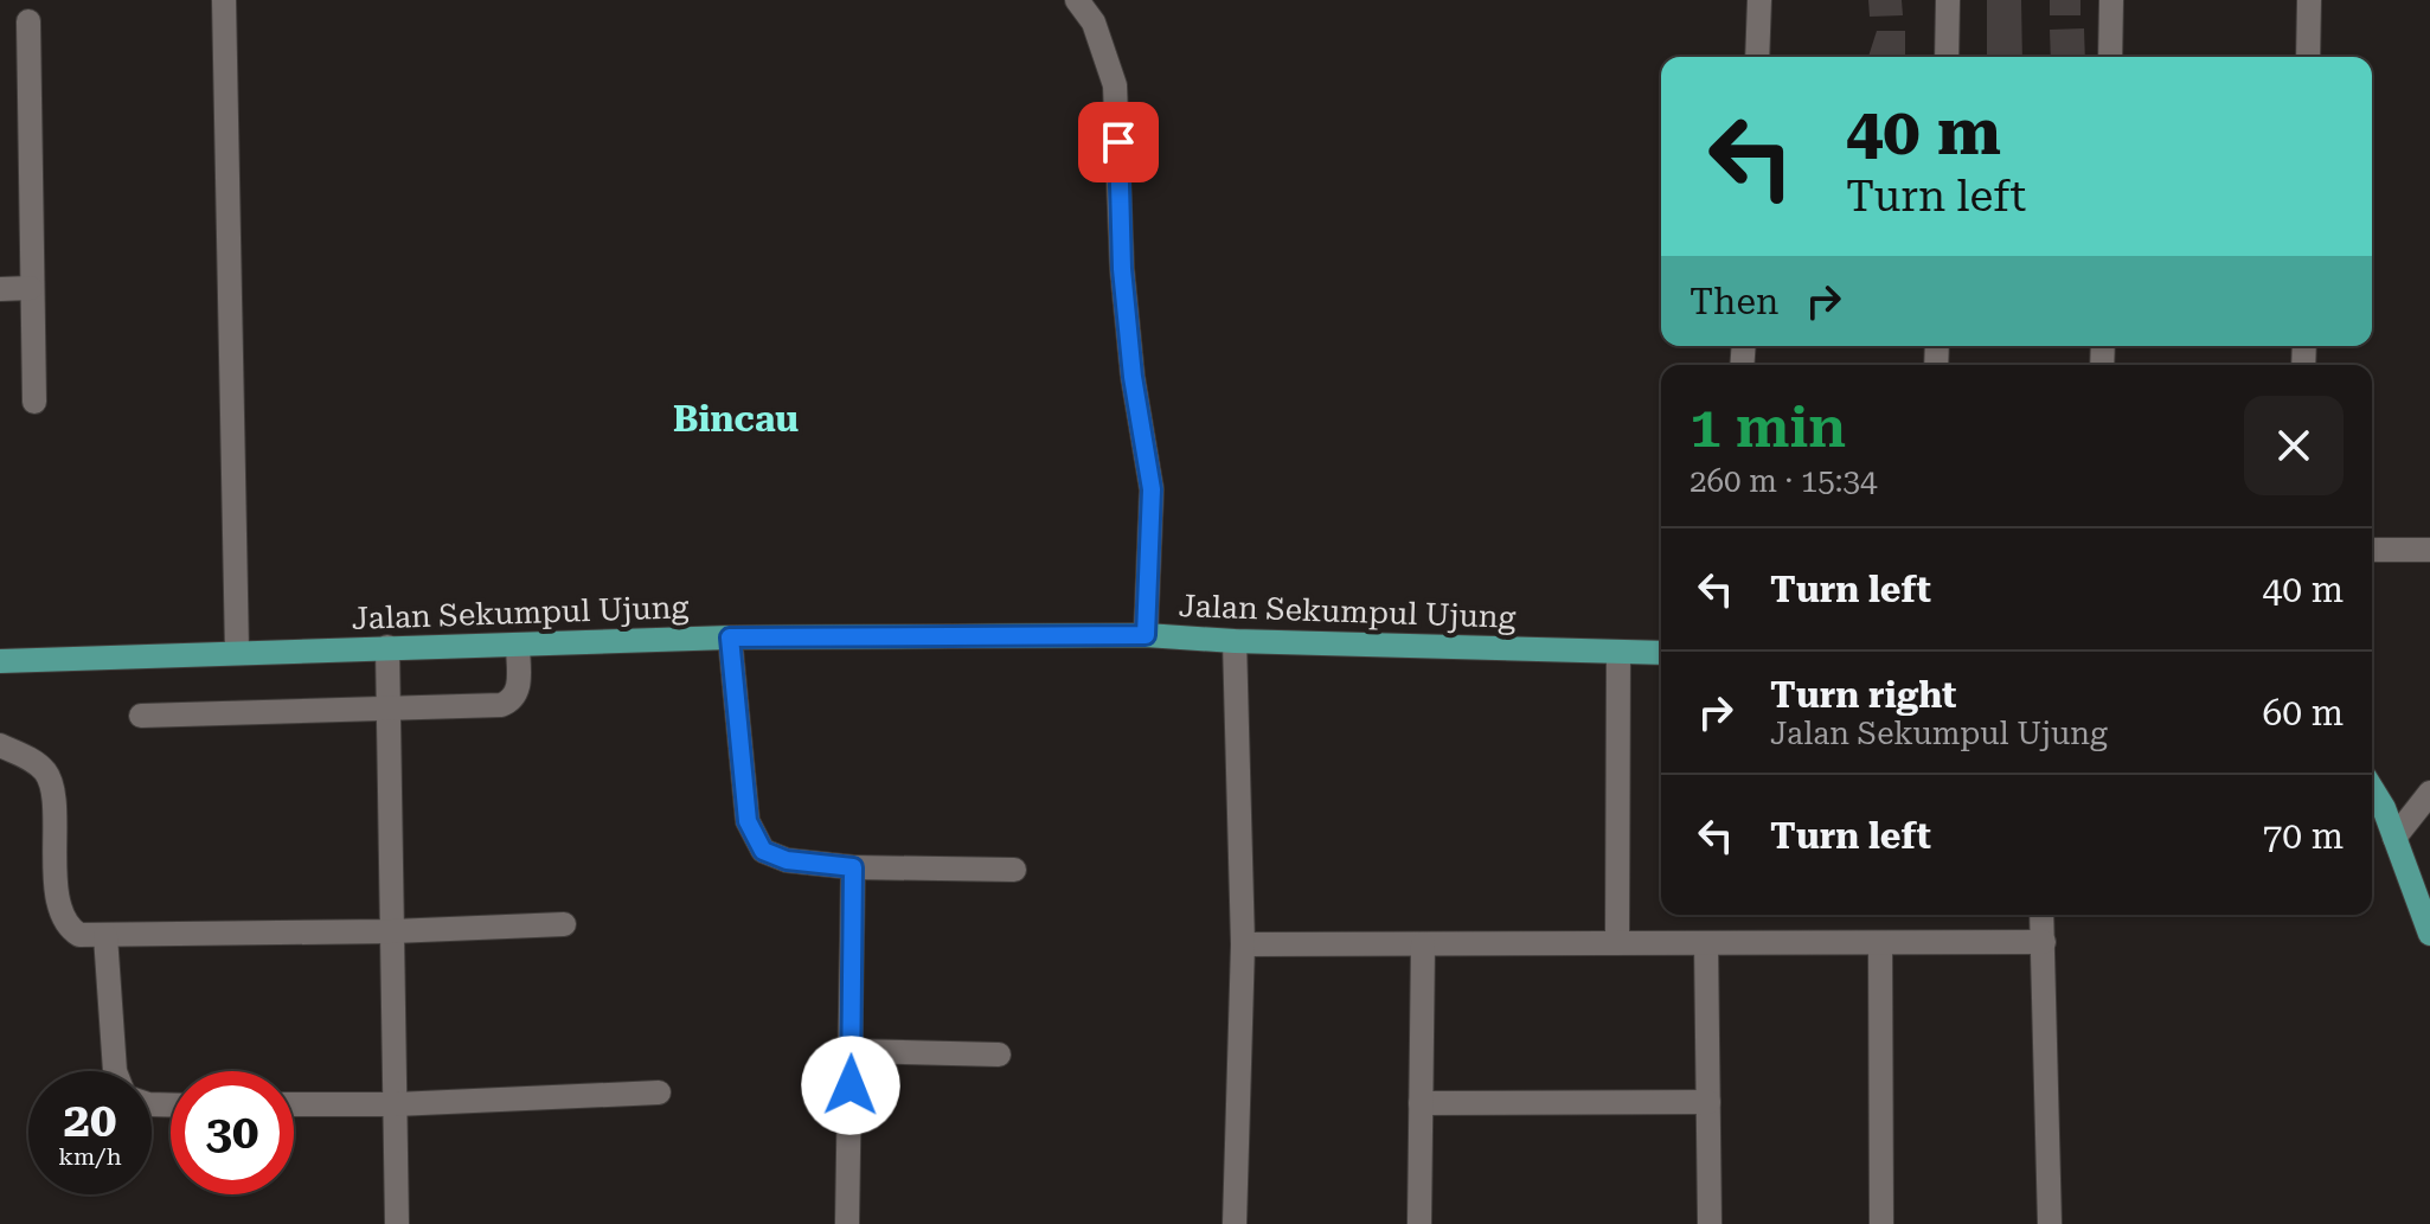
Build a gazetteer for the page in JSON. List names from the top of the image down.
{
  "streets": {
    "main road": ["Jalan Sekumpul Ujung"]
  },
  "districts": ["Bincau"],
  "page": {
    "turn": ["40 m", "Turn left"],
    "then": "Then",
    "heading": ["1 min", "260 m · 15:34"],
    "list": [
      {
        "name": "Turn left",
        "value": "40 m"
      },
      {
        "name": "Turn right",
        "note": "Jalan Sekumpul Ujung",
        "value": "60 m"
      },
      {
        "name": "Turn left",
        "value": "70 m"
      }
    ],
    "speed": "20 km/h",
    "limit": "30"
  }
}
